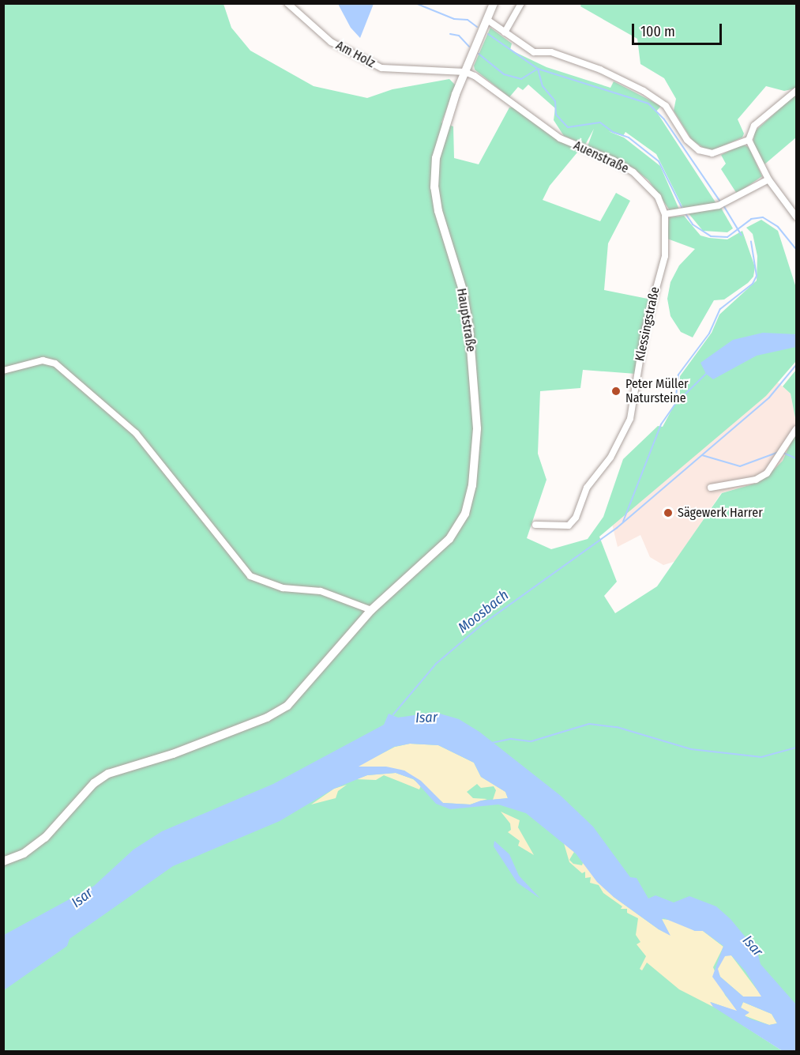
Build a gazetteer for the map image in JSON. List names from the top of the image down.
{
  "streets": {
    "main road": ["Hauptstraße"],
    "street": ["Am Holz", "Auenstraße", "Klessingstraße"]
  },
  "crossings": [
    ["Am Holz", "Auenstraße"],
    ["Am Holz", "Hauptstraße"],
    ["Auenstraße", "Hauptstraße"],
    ["Auenstraße", "Klessingstraße"]
  ],
  "water": ["Moosbach", "Isar"],
  "places": ["Peter Müller Natursteine", "Sägewerk Harrer"],
  "scale_bar": "100 m"
}
